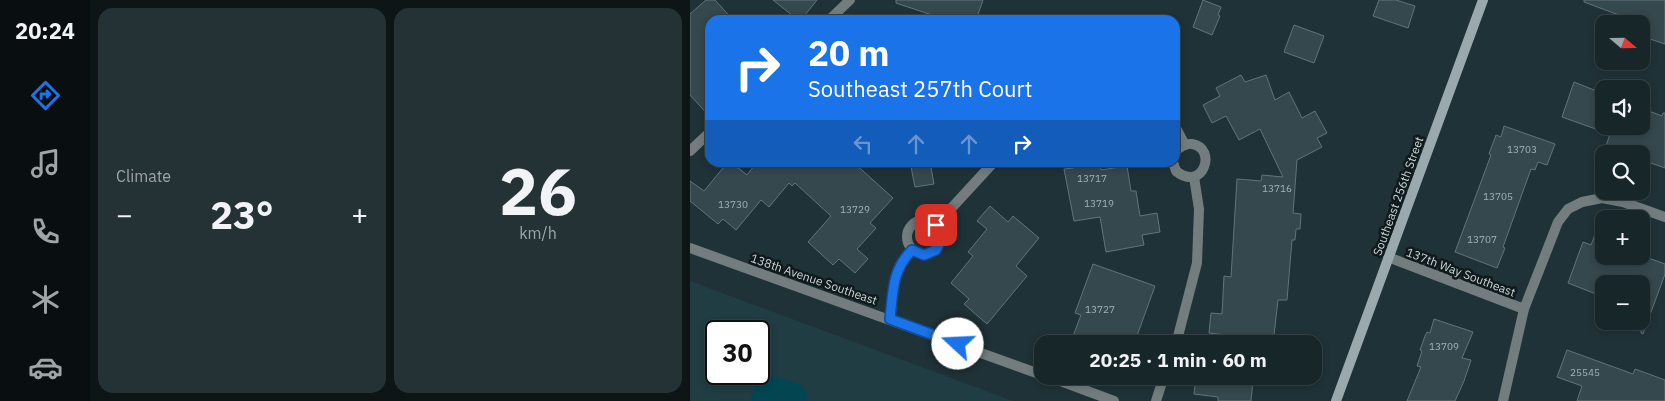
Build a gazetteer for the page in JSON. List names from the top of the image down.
{
  "streets": {
    "main road": ["Southeast 256th Street"],
    "street": ["137th Way Southeast", "138th Avenue Southeast"]
  },
  "crossings": [
    ["Southeast 256th Street", "137th Way Southeast"]
  ],
  "house_numbers": [
    "13703",
    "13717",
    "13716",
    "13705",
    "13719",
    "13730",
    "13729",
    "13707",
    "13727",
    "13709",
    "25545"
  ],
  "north": "right",
  "page": {
    "tabs": "20:24",
    "tile": [
      "Climate",
      ["26", "km/h"]
    ],
    "map_buttons": ["+", "−"],
    "turn": ["20 m", "Southeast 257th Court"],
    "heat": ["−", "23°", "+"],
    "limit": "30",
    "trip": "20:25 · 1 min · 60 m"
  }
}
